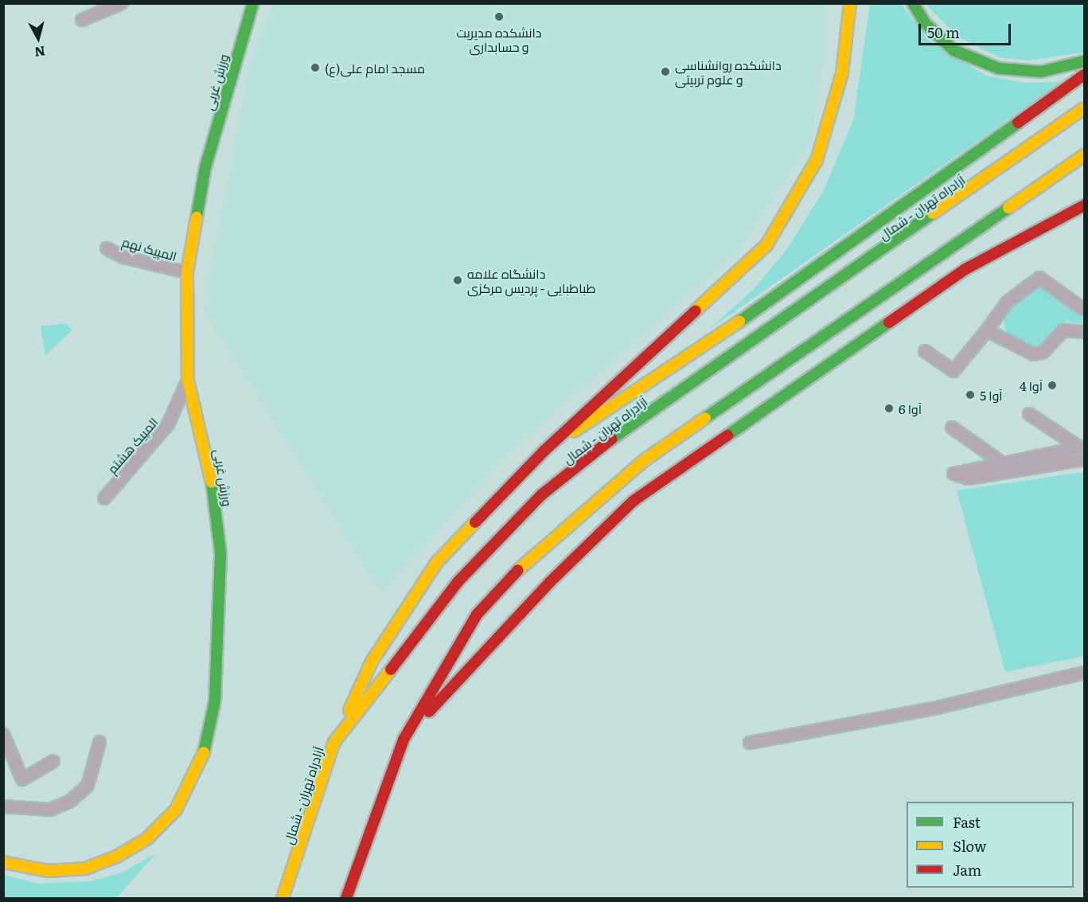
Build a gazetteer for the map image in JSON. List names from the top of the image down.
{
  "streets": {
    "main road": ["ورزش غربی", "آزادراه تهران - شمال"],
    "street": ["المپیک نهم", "المپیک هشتم"]
  },
  "crossings": [
    ["ورزش غربی", "المپیک نهم"],
    ["ورزش غربی", "المپیک هشتم"]
  ],
  "places": [
    "دانشکده مدیریت و حسابداری",
    "مسجد امام علی(ع)",
    "دانشکده روانشناسی و علوم تربیتی",
    "دانشگاه علامه طباطبایی - پردیس مرکزی",
    "آوا 4",
    "آوا 5",
    "آوا 6"
  ],
  "legend": ["Fast", "Slow", "Jam"],
  "scale_bar": "50 m",
  "north": "bottom"
}
